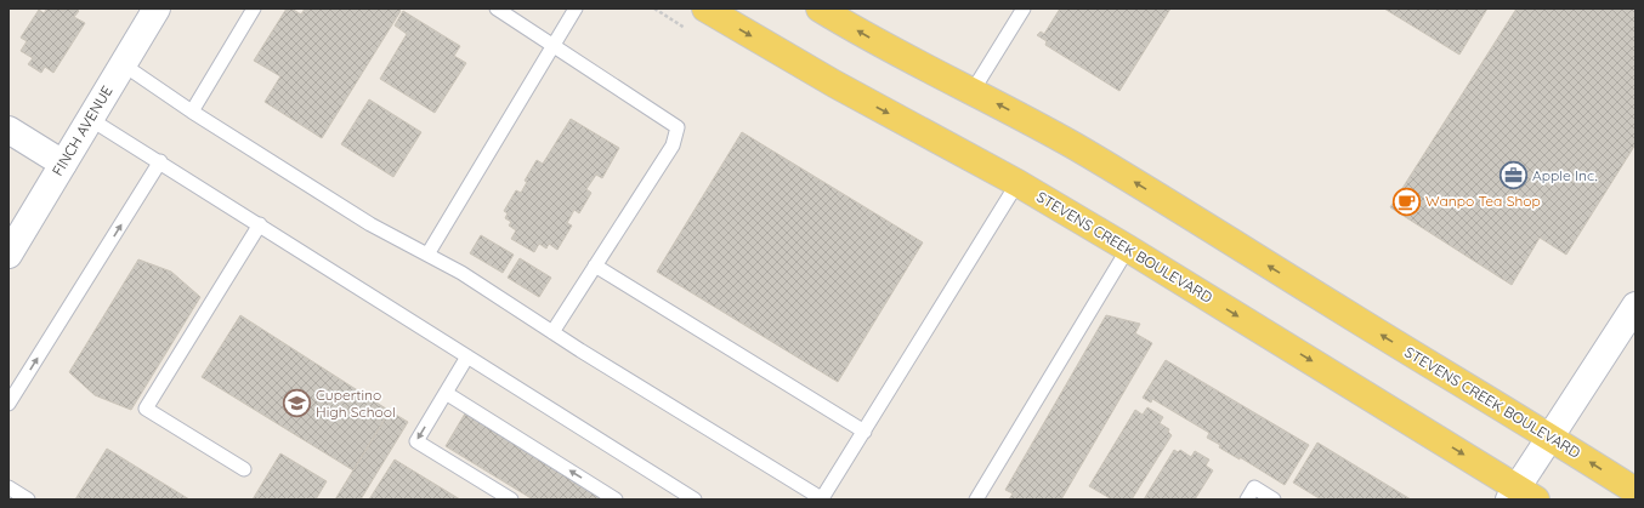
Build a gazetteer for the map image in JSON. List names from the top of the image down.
{
  "streets": {
    "main road": ["STEVENS CREEK BOULEVARD"],
    "street": ["FINCH AVENUE"]
  },
  "places": {
    "office": ["Apple Inc."],
    "cafe": ["Wanpo Tea Shop"],
    "school or university": ["Cupertino High School"]
  }
}
